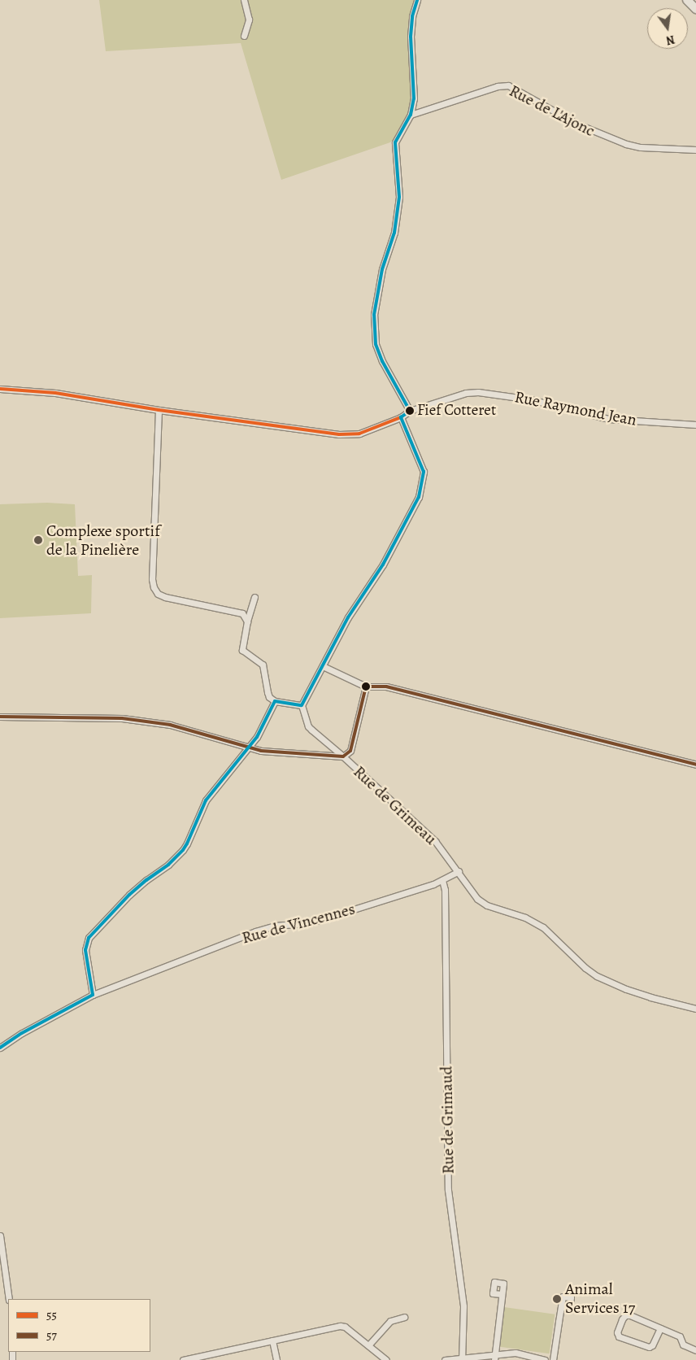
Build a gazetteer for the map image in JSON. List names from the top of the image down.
{
  "streets": {
    "street": [
      "Rue de L'Ajonc",
      "Rue Raymond Jean",
      "Rue de Grimeau",
      "Rue de Vincennes",
      "Rue de Grimaud"
    ]
  },
  "crossings": [
    ["Rue de Grimeau", "Rue de Vincennes"],
    ["Rue de Vincennes", "Rue de Grimaud"]
  ],
  "places": ["Fief Cotteret", "Complexe sportif de la Pinelière", "Animal Services 17"],
  "lines": ["transit line 55", "transit line 57"],
  "legend": ["55", "57"],
  "north": "bottom"
}
